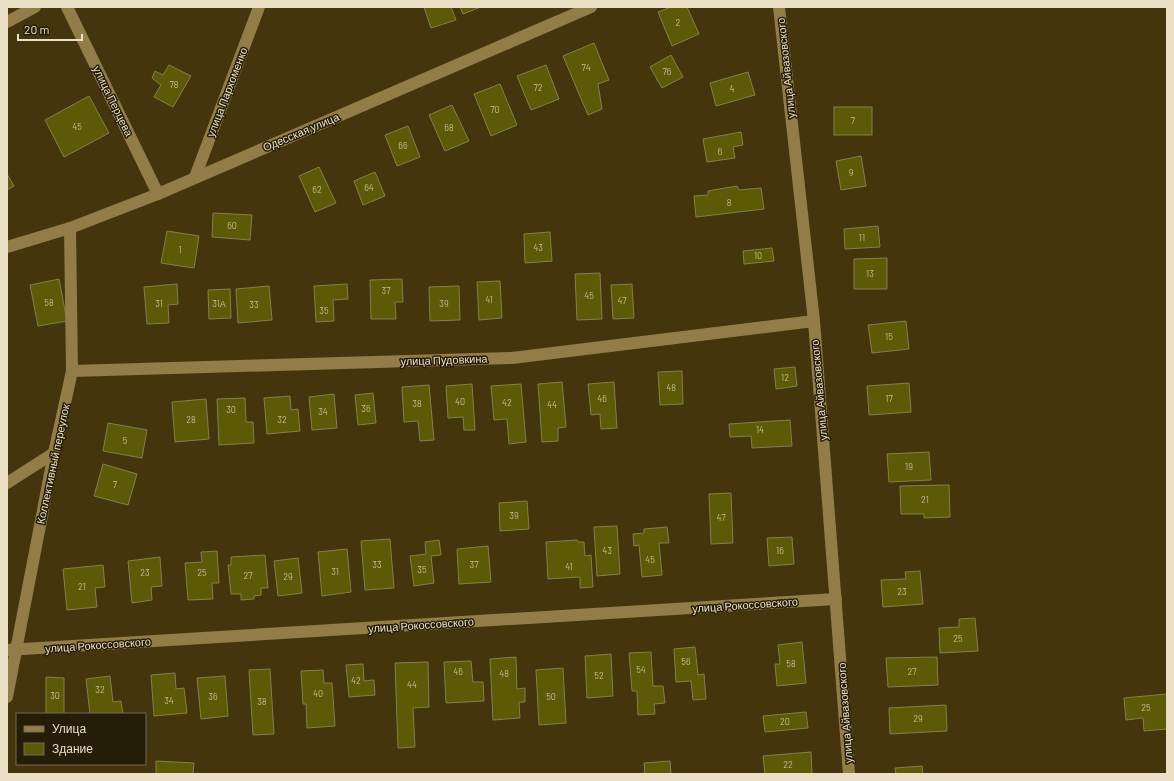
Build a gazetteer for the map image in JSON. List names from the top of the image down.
{
  "streets": {
    "street": [
      "улица Айвазовского",
      "улица Пархоменко",
      "улица Перцева",
      "Одесская улица",
      "улица Пудовкина",
      "Коллективный переулок",
      "улица Рокоссовского"
    ]
  },
  "crossings": [
    ["улица Айвазовского", "улица Пудовкина"],
    ["улица Айвазовского", "улица Рокоссовского"],
    ["улица Пархоменко", "Одесская улица"],
    ["улица Перцева", "Одесская улица"],
    ["Одесская улица", "Коллективный переулок"],
    ["улица Пудовкина", "Коллективный переулок"],
    ["Коллективный переулок", "улица Рокоссовского"]
  ],
  "house_numbers": [
    "2",
    "74",
    "76",
    "78",
    "72",
    "4",
    "70",
    "7",
    "45",
    "68",
    "66",
    "6",
    "9",
    "64",
    "62",
    "8",
    "60",
    "11",
    "43",
    "1",
    "10",
    "13",
    "37",
    "45",
    "41",
    "47",
    "58",
    "31",
    "31А",
    "39",
    "33",
    "35",
    "15",
    "12",
    "48",
    "46",
    "17",
    "40",
    "42",
    "38",
    "44",
    "36",
    "30",
    "34",
    "28",
    "32",
    "14",
    "5",
    "19",
    "7",
    "21",
    "39",
    "47",
    "43",
    "16",
    "45",
    "33",
    "37",
    "41",
    "35",
    "31",
    "23",
    "25",
    "27",
    "29",
    "21",
    "23",
    "25",
    "56",
    "58",
    "54",
    "46",
    "27",
    "48",
    "52",
    "42",
    "44",
    "32",
    "40",
    "30",
    "36",
    "50",
    "34",
    "38",
    "25",
    "29",
    "20",
    "22"
  ],
  "legend": ["Улица", "Здание"],
  "scale_bar": "20 m"
}
